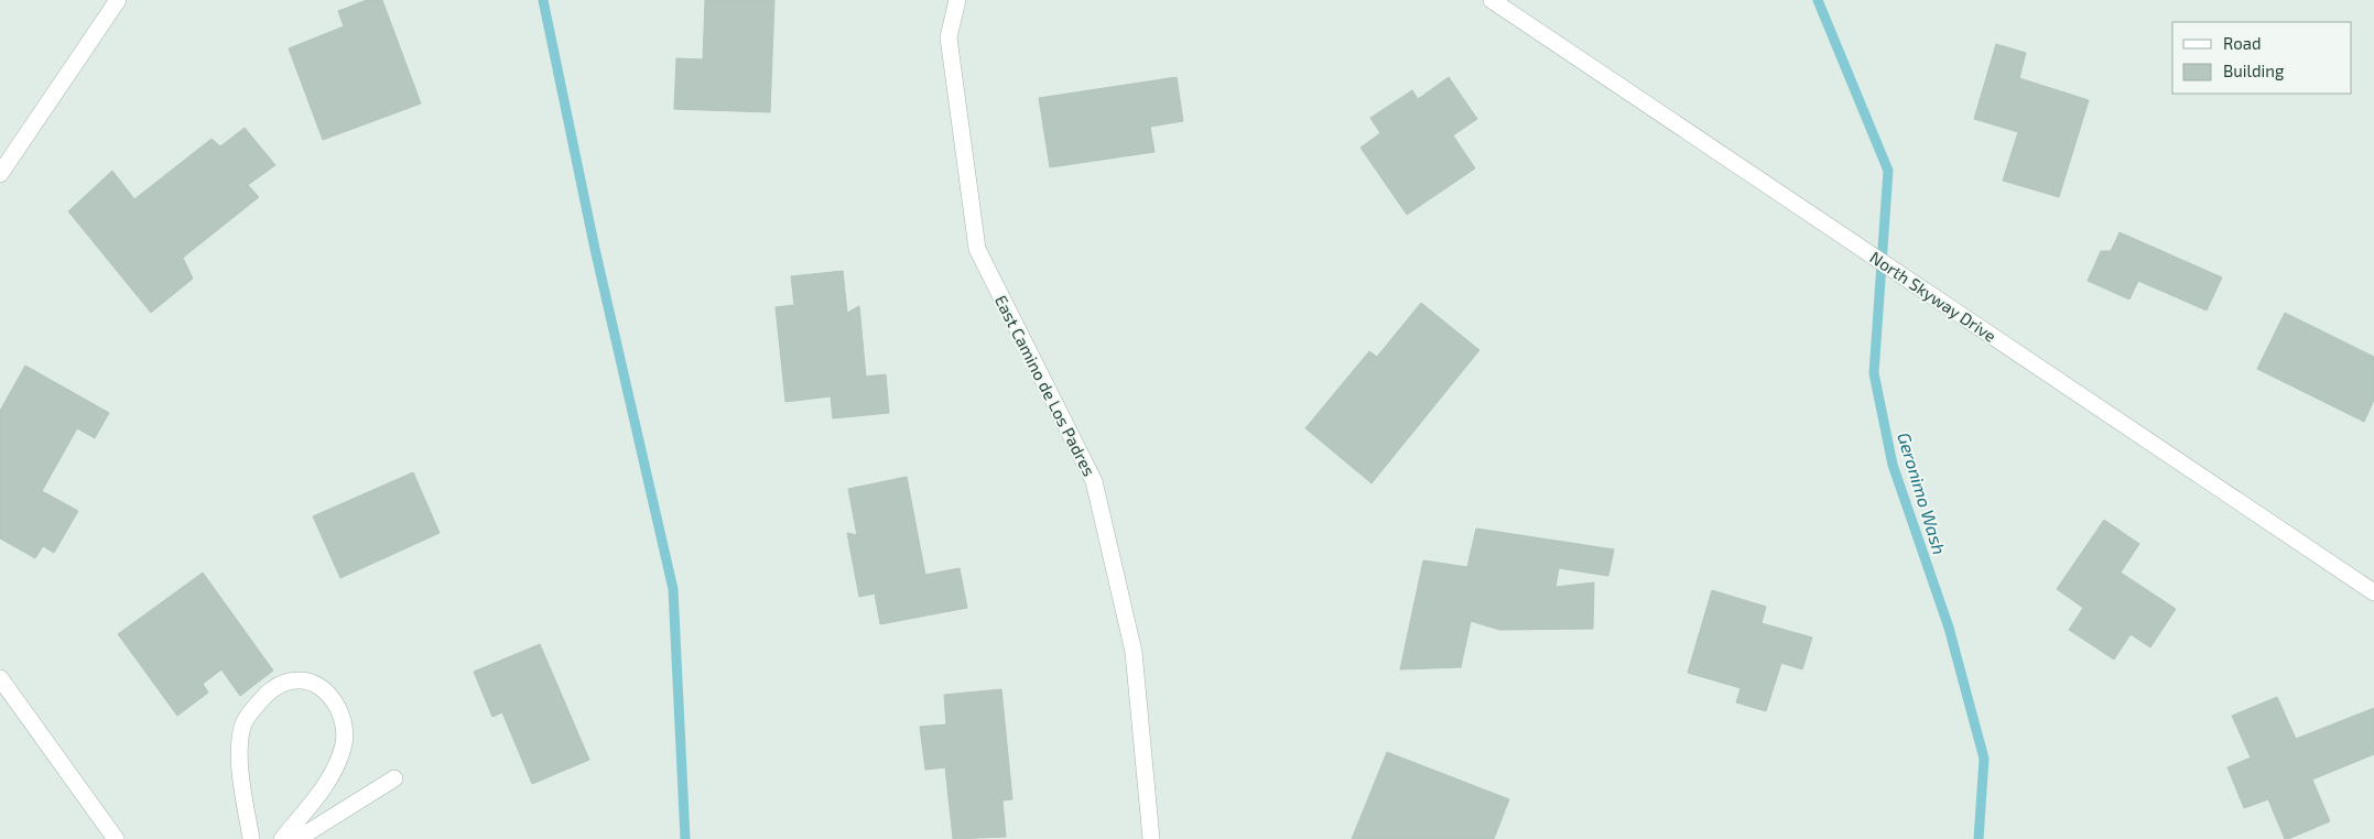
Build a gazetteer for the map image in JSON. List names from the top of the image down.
{
  "streets": {
    "street": ["North Skyway Drive", "East Camino de Los Padres"]
  },
  "water": ["Geronimo Wash"],
  "legend": ["Road", "Building"]
}
